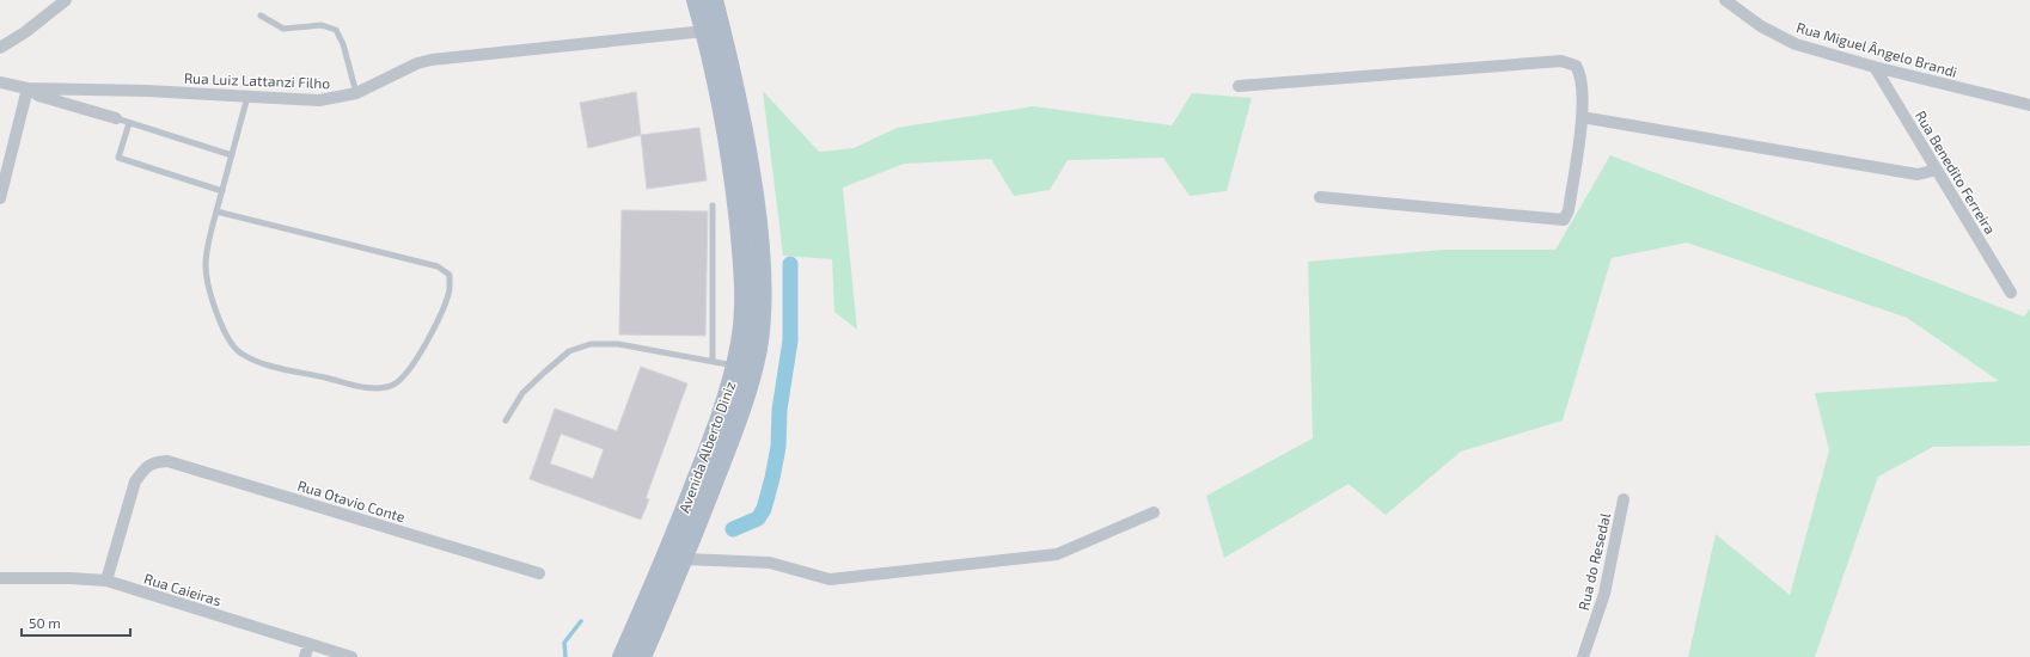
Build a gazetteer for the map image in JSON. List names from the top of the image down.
{
  "streets": {
    "main road": ["Avenida Alberto Diniz"],
    "street": [
      "Rua Miguel Ângelo Brandi",
      "Rua Luiz Lattanzi Filho",
      "Rua Benedito Ferreira",
      "Rua Otavio Conte",
      "Rua do Resedal",
      "Rua Caieiras"
    ]
  },
  "crossings": [
    ["Rua Miguel Ângelo Brandi", "Rua Benedito Ferreira"],
    ["Rua Luiz Lattanzi Filho", "Avenida Alberto Diniz"],
    ["Rua Otavio Conte", "Rua Caieiras"]
  ],
  "scale_bar": "50 m"
}
